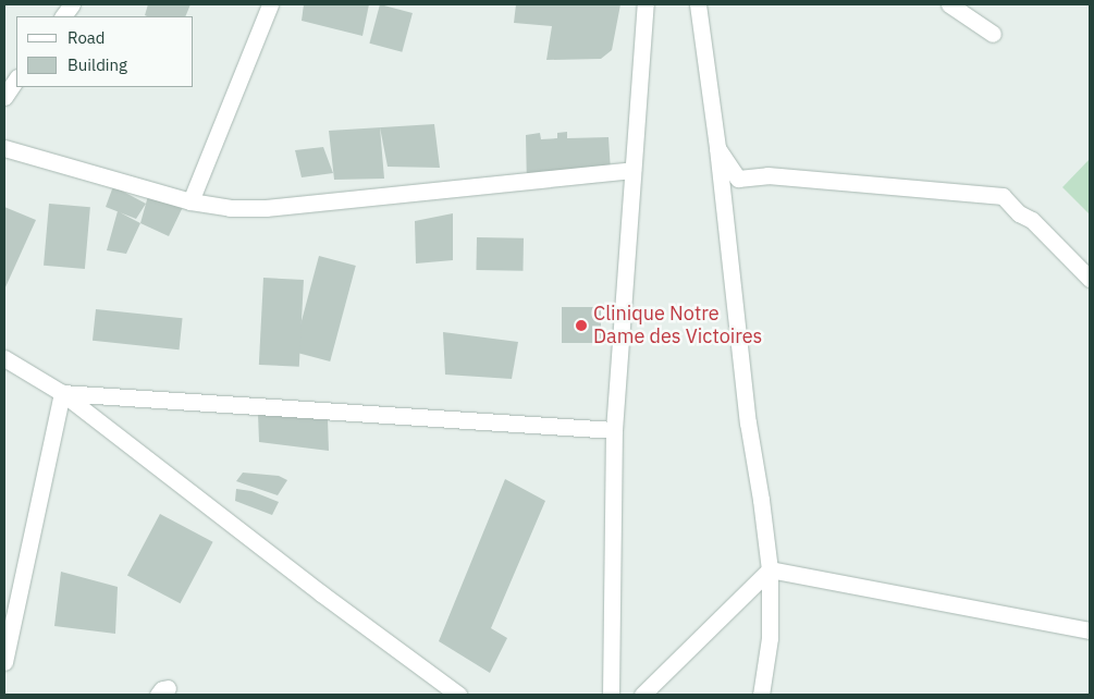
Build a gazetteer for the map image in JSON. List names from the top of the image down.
{
  "places": ["Clinique Notre Dame des Victoires"],
  "legend": ["Road", "Building"]
}
